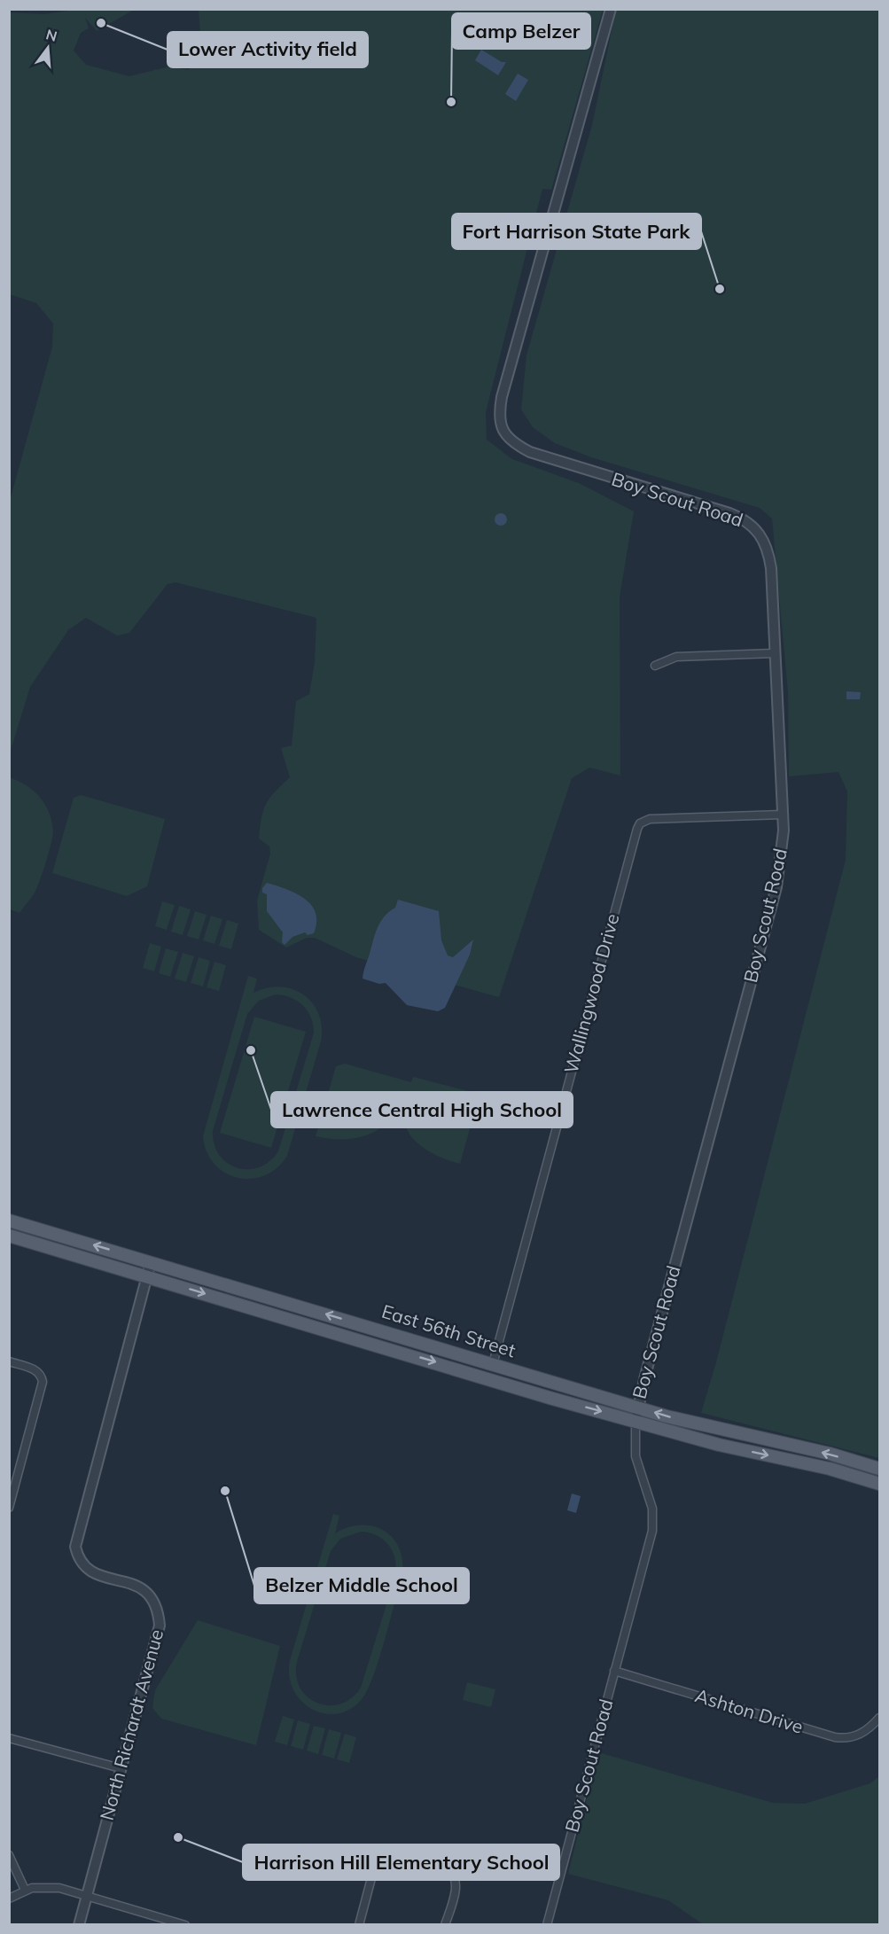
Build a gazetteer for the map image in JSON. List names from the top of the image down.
{
  "streets": {
    "main road": ["East 56th Street"],
    "street": [
      "Boy Scout Road",
      "Wallingwood Drive",
      "Ashton Drive",
      "North Richardt Avenue"
    ]
  },
  "crossings": [
    ["Boy Scout Road", "Wallingwood Drive"],
    ["Boy Scout Road", "East 56th Street"],
    ["Boy Scout Road", "Ashton Drive"],
    ["Wallingwood Drive", "East 56th Street"],
    ["East 56th Street", "North Richardt Avenue"]
  ],
  "places": [
    "Lower Activity field",
    "Camp Belzer",
    "Fort Harrison State Park",
    "Lawrence Central High School",
    "Belzer Middle School",
    "Harrison Hill Elementary School"
  ],
  "north": "top"
}
